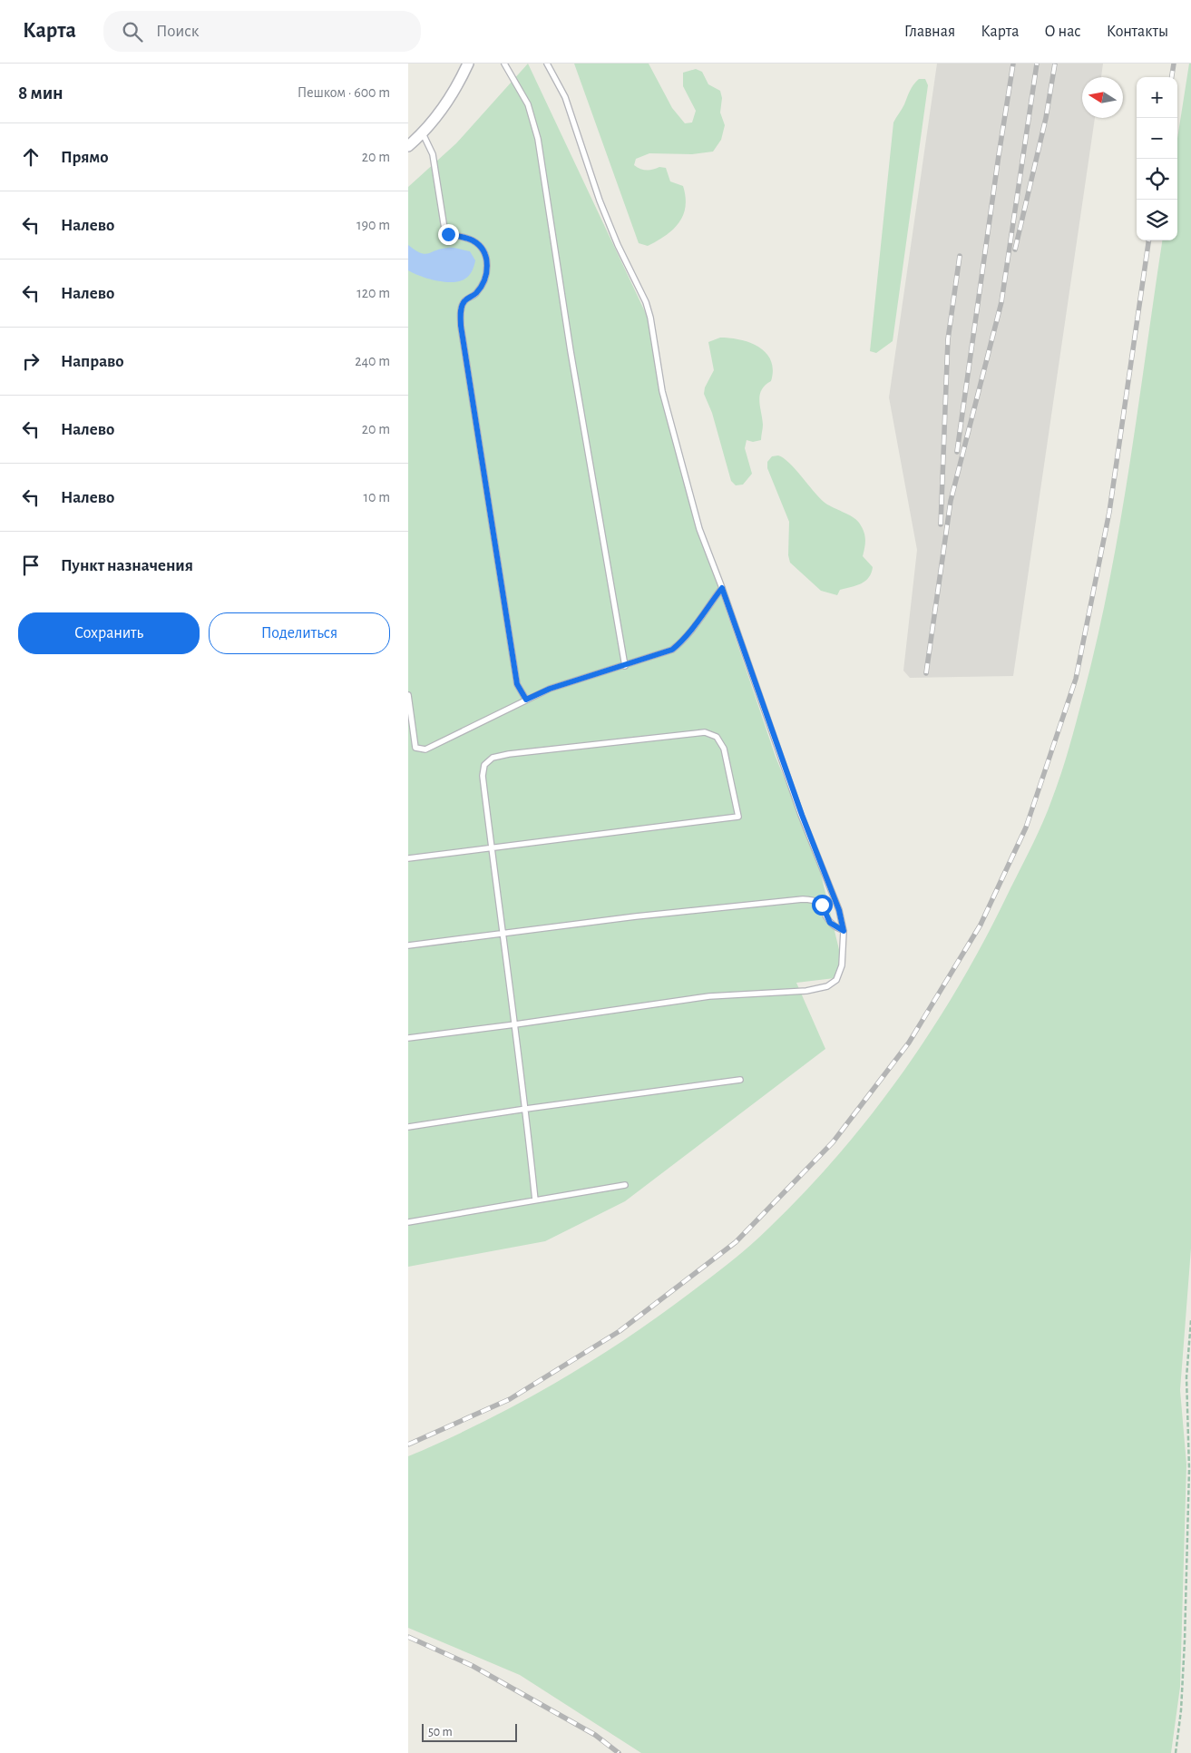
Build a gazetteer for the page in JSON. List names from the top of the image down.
{
  "scale_bar": "50 m",
  "north": "left",
  "page": {
    "header": "Карта",
    "search": "Поиск",
    "nav": [
      "Главная",
      "Карта",
      "О нас",
      "Контакты"
    ],
    "heading": ["8 мин", "Пешком · 600 m"],
    "map_buttons": ["+", "−"],
    "list": [
      ["Прямо", "20 m"],
      ["Налево", "190 m"],
      ["Налево", "120 m"],
      ["Направо", "240 m"],
      ["Налево", "20 m"],
      ["Налево", "10 m"],
      "Пункт назначения"
    ],
    "buttons": ["Сохранить", "Поделиться"],
    "scale": "50 m"
  }
}
